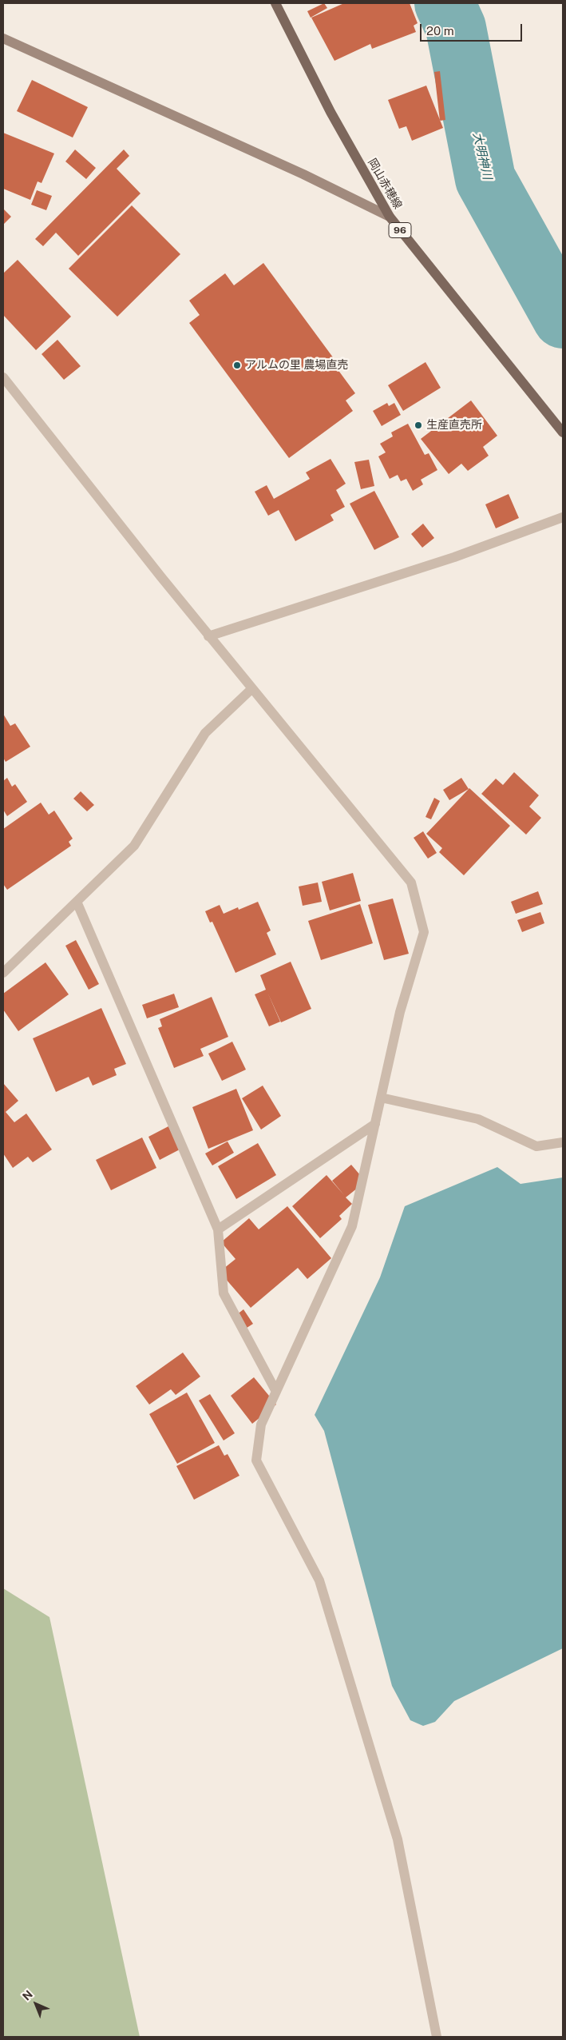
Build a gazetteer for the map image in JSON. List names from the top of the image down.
{
  "streets": {
    "main road": ["岡山赤穂線", "96"]
  },
  "water": ["大明神川"],
  "places": ["アルムの里 農場直売", "生産直売所"],
  "scale_bar": "20 m",
  "north": "top left"
}
